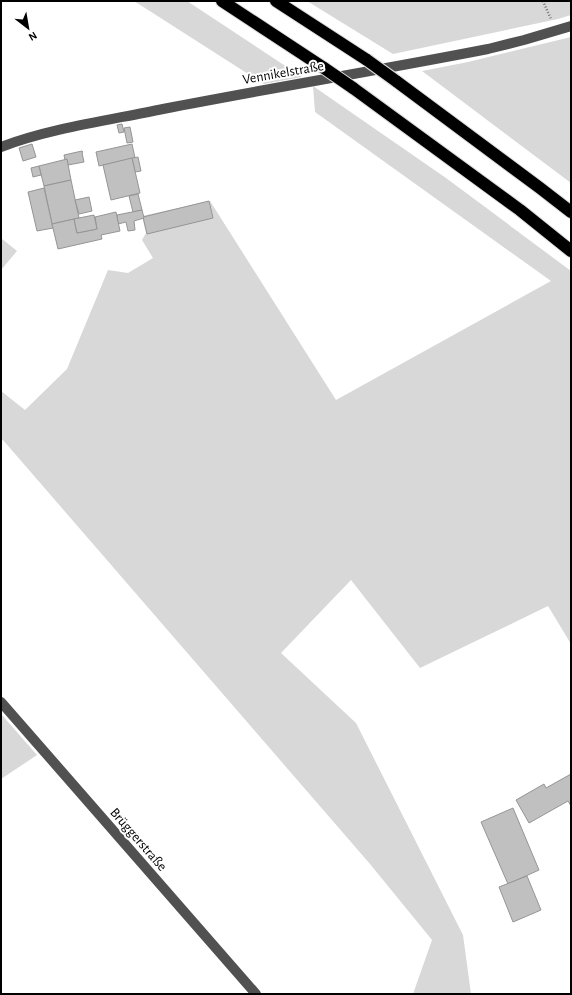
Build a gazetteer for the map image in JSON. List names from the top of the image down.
{
  "streets": {
    "street": ["Vennikelstraße", "Brüggerstraße"]
  },
  "north": "bottom right"
}
